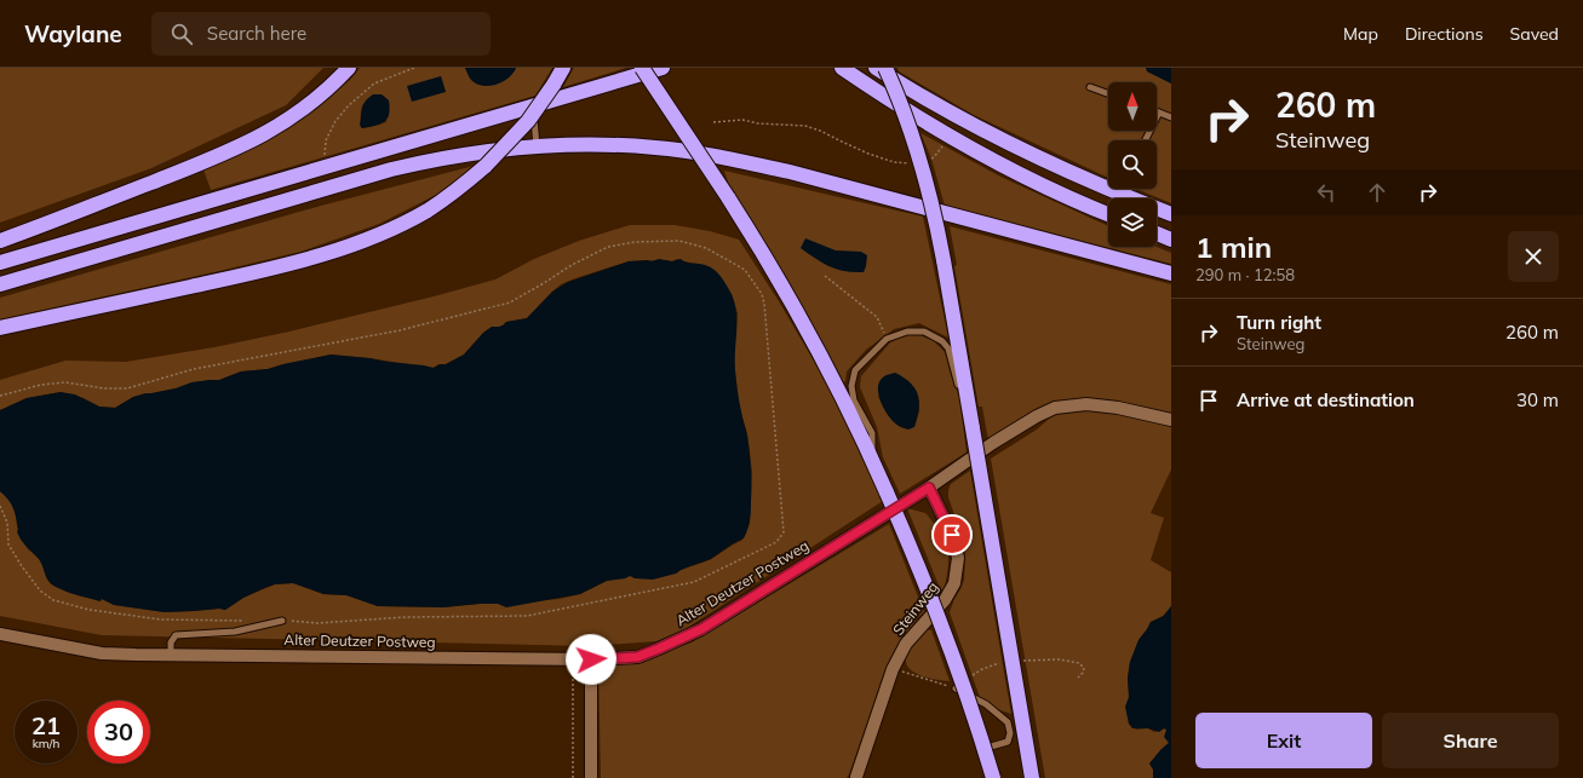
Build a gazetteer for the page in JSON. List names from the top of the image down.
{
  "streets": {
    "street": ["Alter Deutzer Postweg", "Steinweg"]
  },
  "crossings": [
    ["Alter Deutzer Postweg", "Steinweg"]
  ],
  "north": "top",
  "page": {
    "header": "Waylane",
    "search": "Search here",
    "nav": ["Map", "Directions", "Saved"],
    "turn": ["260 m", "Steinweg"],
    "heading": ["1 min", "290 m · 12:58"],
    "list": [
      {
        "name": "Turn right",
        "note": "Steinweg",
        "value": "260 m"
      },
      {
        "name": "Arrive at destination",
        "value": "30 m"
      }
    ],
    "speed": "21 km/h",
    "limit": "30",
    "buttons": ["Exit", "Share"]
  }
}
